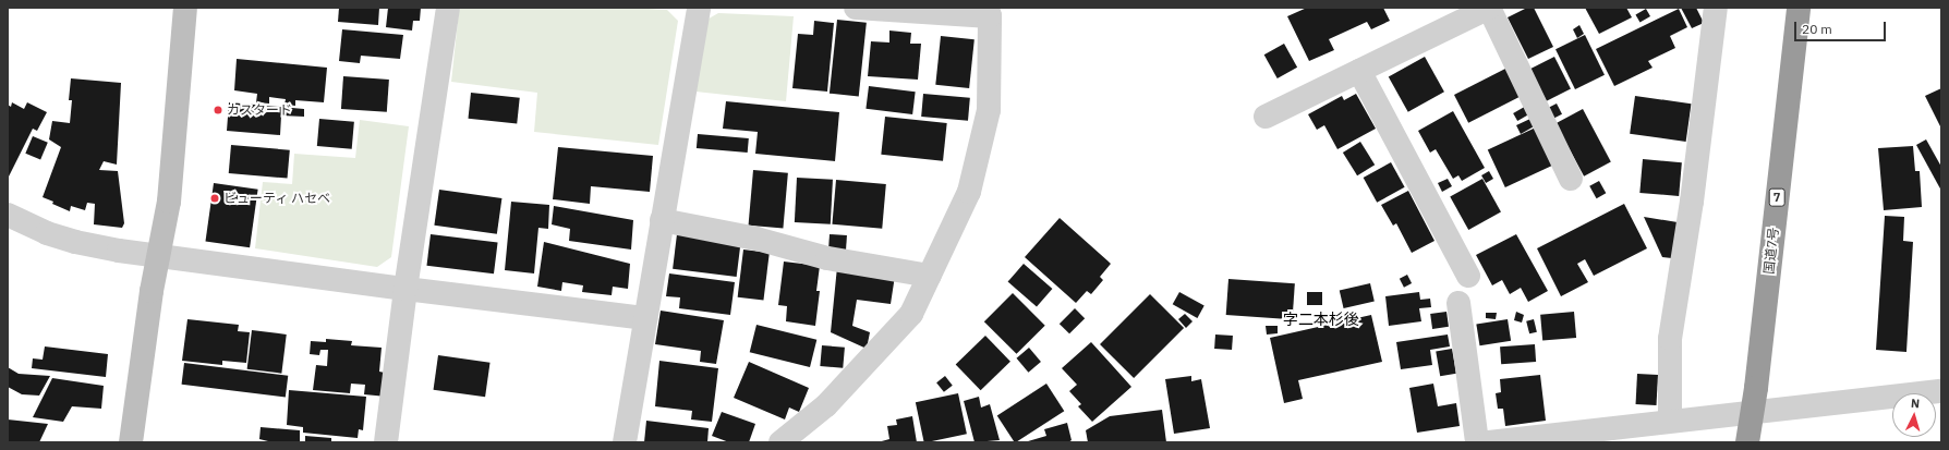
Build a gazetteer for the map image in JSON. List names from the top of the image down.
{
  "streets": {
    "highway": ["7", "国道7号"]
  },
  "districts": ["字二本杉後"],
  "places": ["カスタード", "ビューティ ハセベ"],
  "scale_bar": "20 m",
  "north": "top"
}
